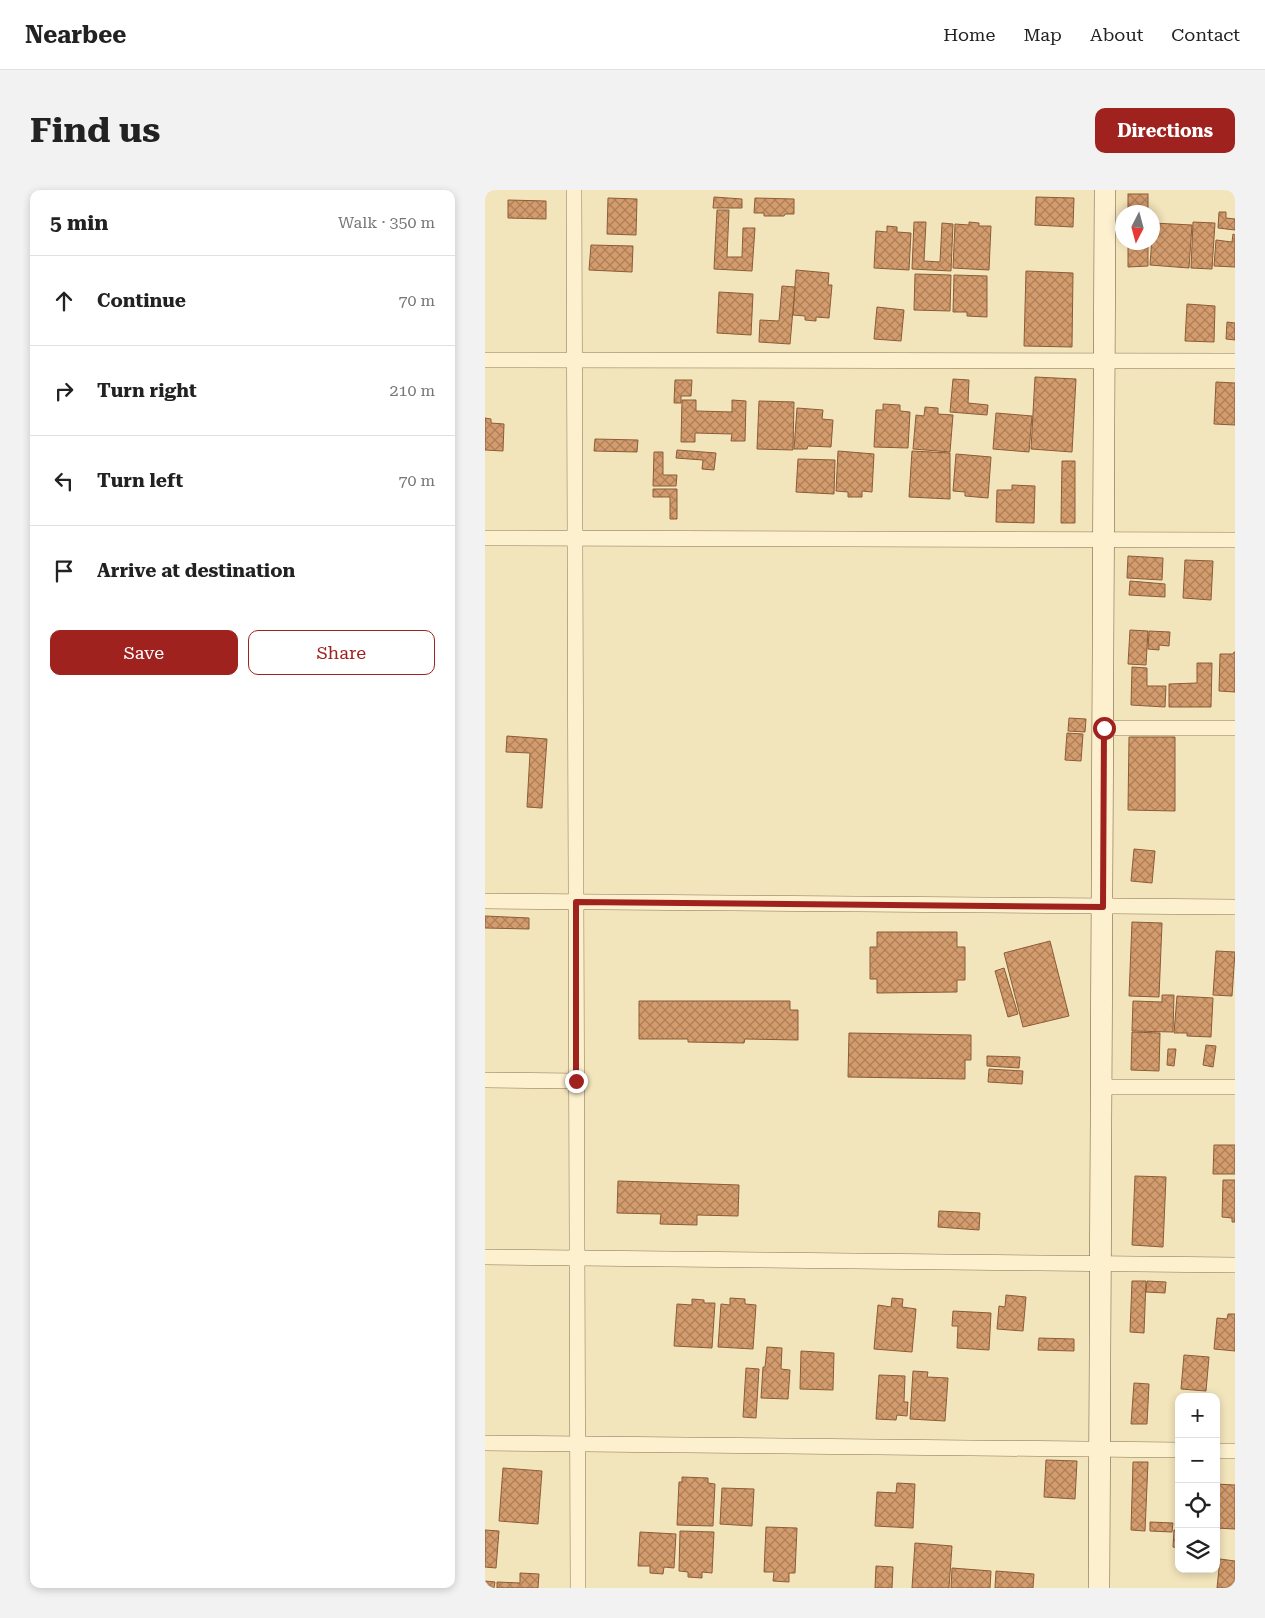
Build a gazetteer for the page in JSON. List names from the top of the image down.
{
  "north": "bottom",
  "page": {
    "header": "Nearbee",
    "nav": [
      "Home",
      "Map",
      "About",
      "Contact"
    ],
    "buttons": [
      "Directions",
      ["Save", "Share"]
    ],
    "title": "Find us",
    "heading": ["5 min", "Walk · 350 m"],
    "list": [
      ["Continue", "70 m"],
      ["Turn right", "210 m"],
      ["Turn left", "70 m"],
      "Arrive at destination"
    ],
    "map_buttons": ["+", "−"]
  }
}
